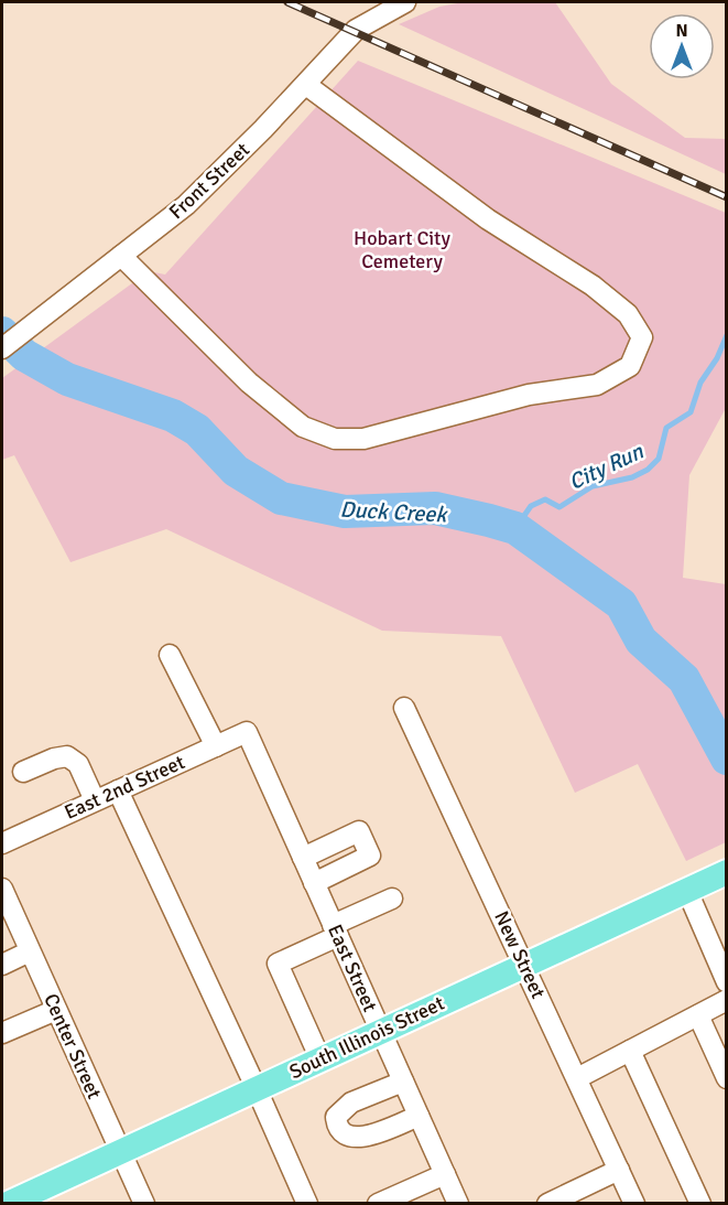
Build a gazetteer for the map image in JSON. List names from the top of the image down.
{
  "streets": {
    "main road": ["South Illinois Street"],
    "street": [
      "Front Street",
      "East 2nd Street",
      "New Street",
      "East Street",
      "Center Street"
    ]
  },
  "crossings": [
    ["East 2nd Street", "East Street"],
    ["New Street", "South Illinois Street"],
    ["East Street", "South Illinois Street"],
    ["South Illinois Street", "Center Street"]
  ],
  "water": ["City Run", "Duck Creek"],
  "parks": ["Hobart City Cemetery"],
  "north": "top"
}
